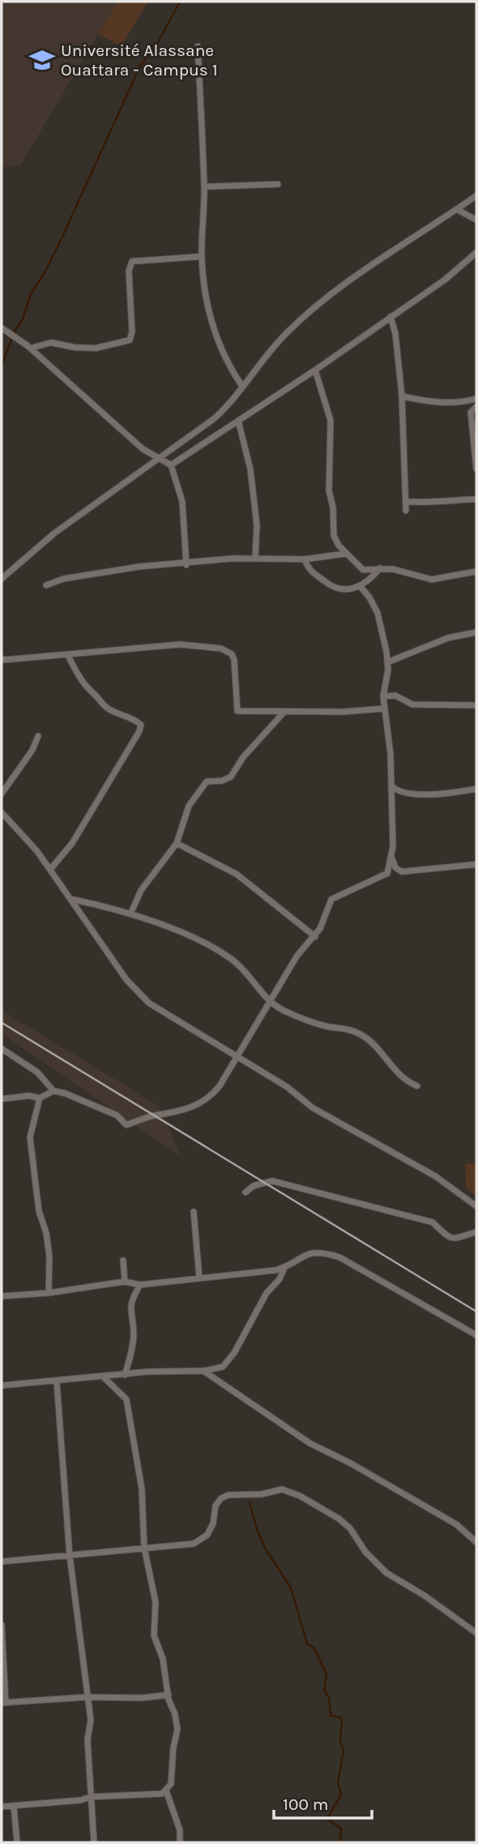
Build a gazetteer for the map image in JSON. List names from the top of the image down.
{
  "places": {
    "school or university": ["Université Alassane Ouattara - Campus 1"]
  },
  "scale_bar": "100 m"
}
